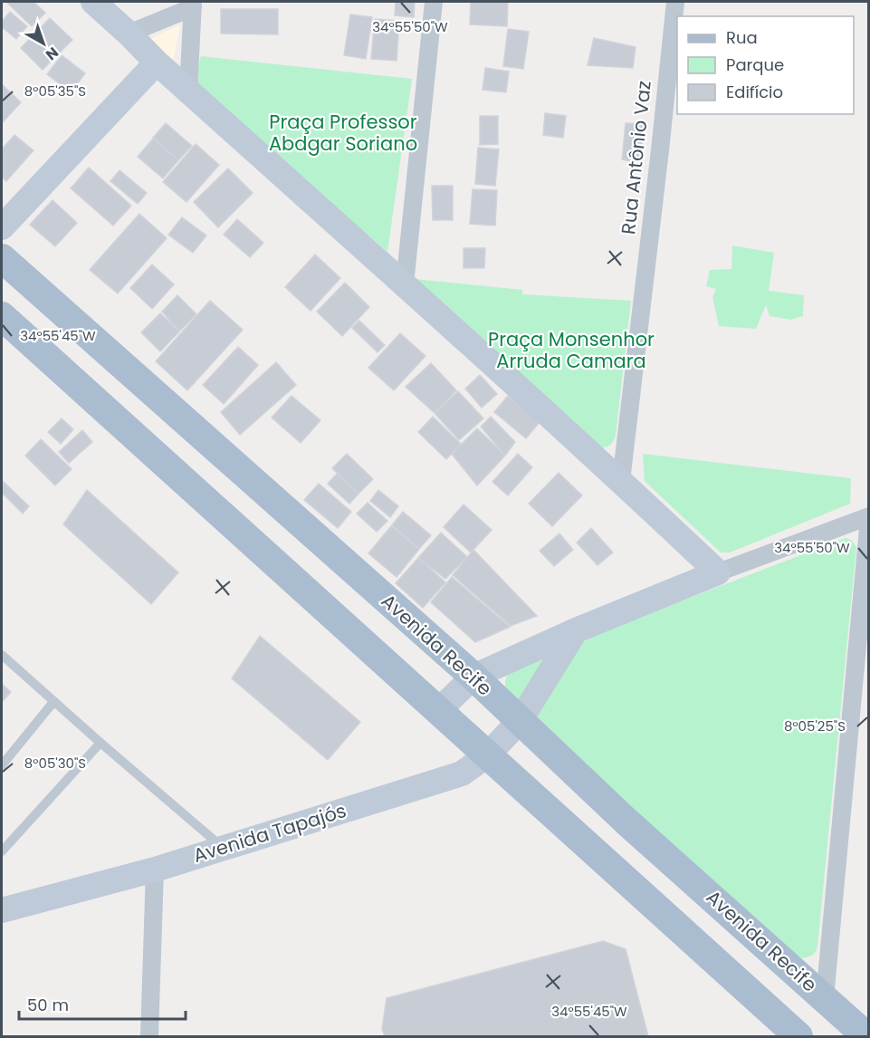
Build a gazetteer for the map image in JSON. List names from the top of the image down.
{
  "streets": {
    "main road": ["Avenida Recife"],
    "street": ["Rua Antônio Vaz", "Avenida Tapajós"]
  },
  "crossings": [
    ["Avenida Recife", "Avenida Tapajós"]
  ],
  "parks": ["Praça Professor Abdgar Soriano", "Praça Monsenhor Arruda Camara"],
  "legend": ["Rua", "Parque", "Edifício"],
  "scale_bar": "50 m",
  "north": "bottom right",
  "coordinates": [
    "34°55'50\"W",
    "8°05'35\"S",
    "34°55'45\"W",
    "8°05'25\"S",
    "8°05'30\"S"
  ]
}
